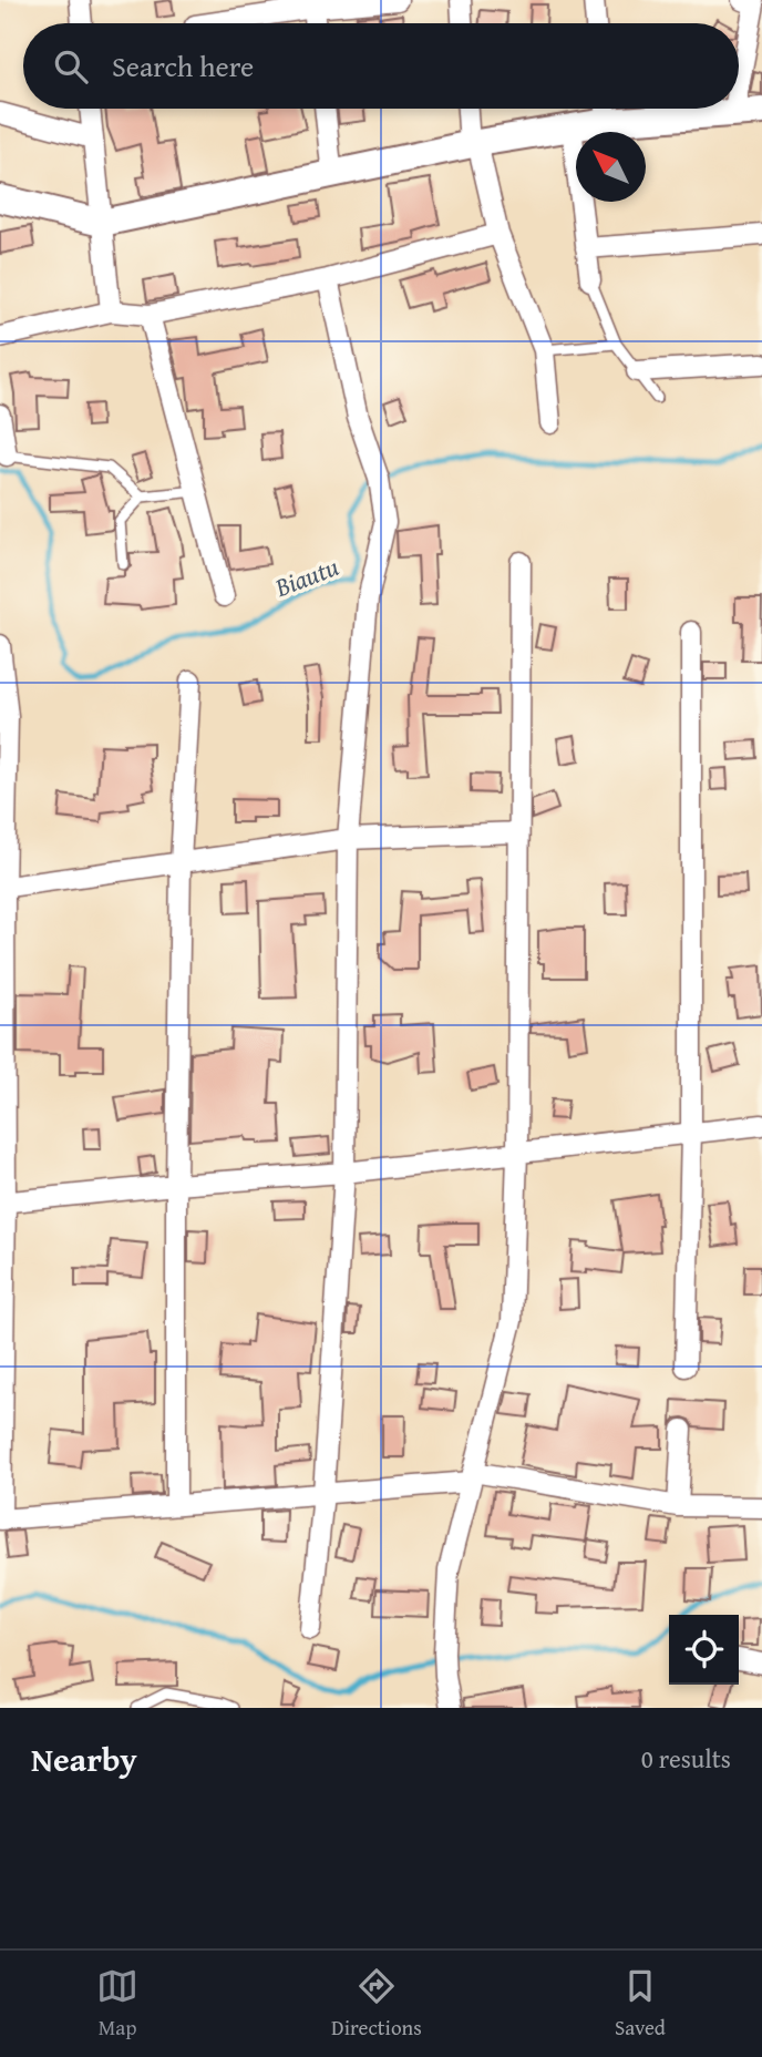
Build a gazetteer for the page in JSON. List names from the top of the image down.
{
  "water": ["Biautu"],
  "north": "top left",
  "page": {
    "search": "Search here",
    "heading": ["Nearby", "0 results"],
    "nav": ["Map", "Directions", "Saved"]
  }
}
